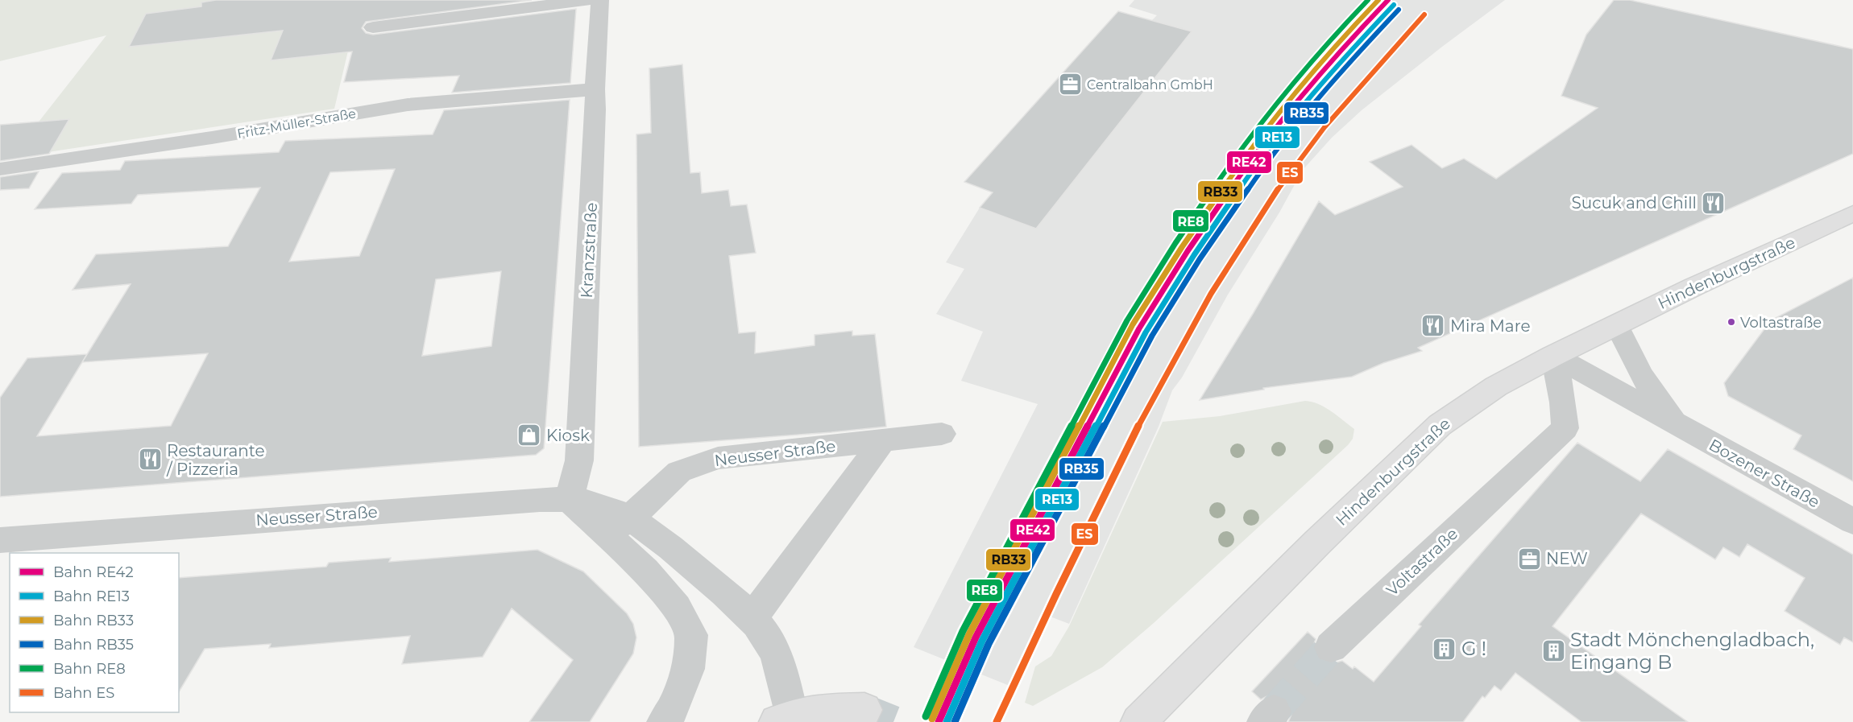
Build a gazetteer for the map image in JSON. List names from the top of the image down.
{
  "streets": {
    "main road": ["Hindenburgstraße"],
    "street": [
      "Fritz-Müller-Straße",
      "Kranzstraße",
      "Neusser Straße",
      "Bozener Straße",
      "Voltastraße"
    ]
  },
  "crossings": [
    ["Fritz-Müller-Straße", "Kranzstraße"],
    ["Kranzstraße", "Neusser Straße"],
    ["Hindenburgstraße", "Bozener Straße"],
    ["Hindenburgstraße", "Voltastraße"],
    ["Bozener Straße", "Voltastraße"]
  ],
  "places": {
    "office": ["Centralbahn GmbH", "NEW"],
    "restaurant": ["Sucuk and Chill", "Mira Mare", "Restaurante / Pizzeria"],
    "other": ["Voltastraße"],
    "shop": ["Kiosk"],
    "building": ["G !", "Stadt Mönchengladbach, Eingang B"]
  },
  "lines": [
    "rail line RE42",
    "rail line RB33",
    "rail line RE8",
    "rail line RE13",
    "rail line RB35",
    "rail line ES"
  ],
  "legend": [
    "Bahn RE42",
    "Bahn RE13",
    "Bahn RB33",
    "Bahn RB35",
    "Bahn RE8",
    "Bahn ES"
  ]
}
